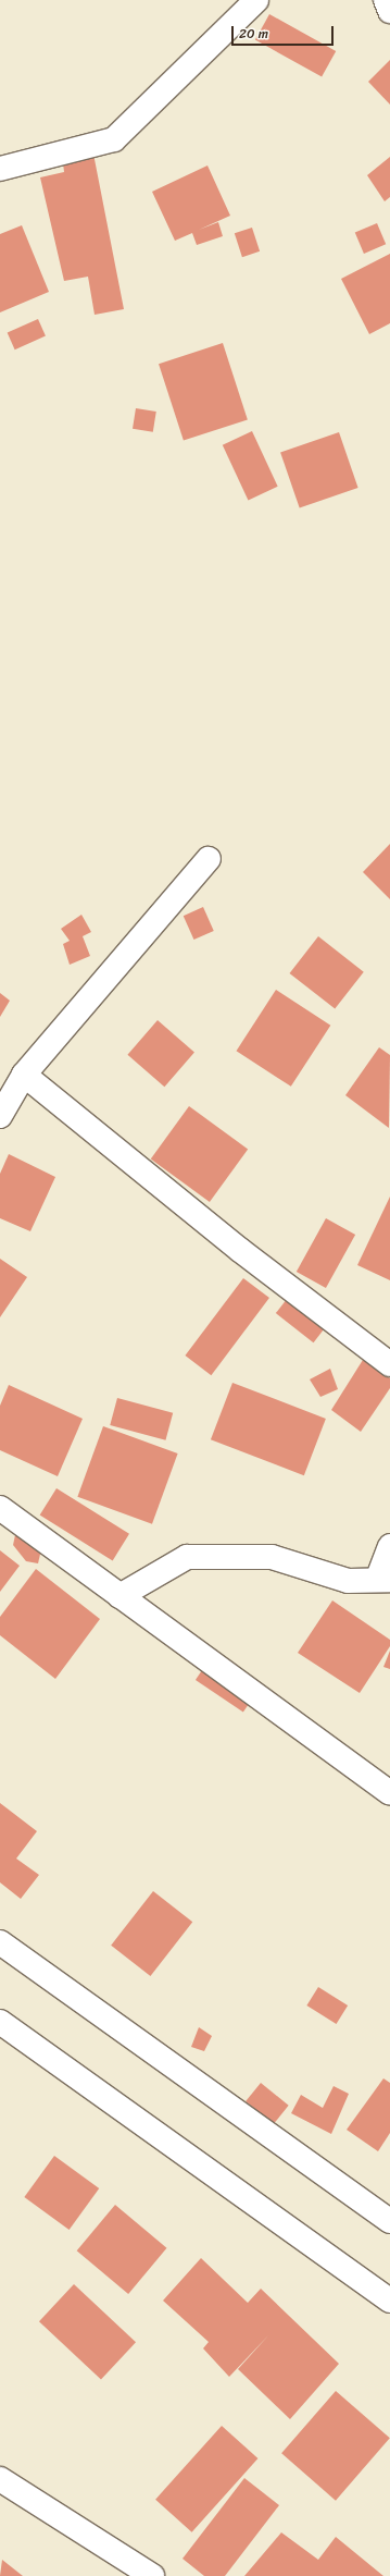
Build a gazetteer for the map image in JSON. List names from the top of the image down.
{
  "scale_bar": "20 m"
}
